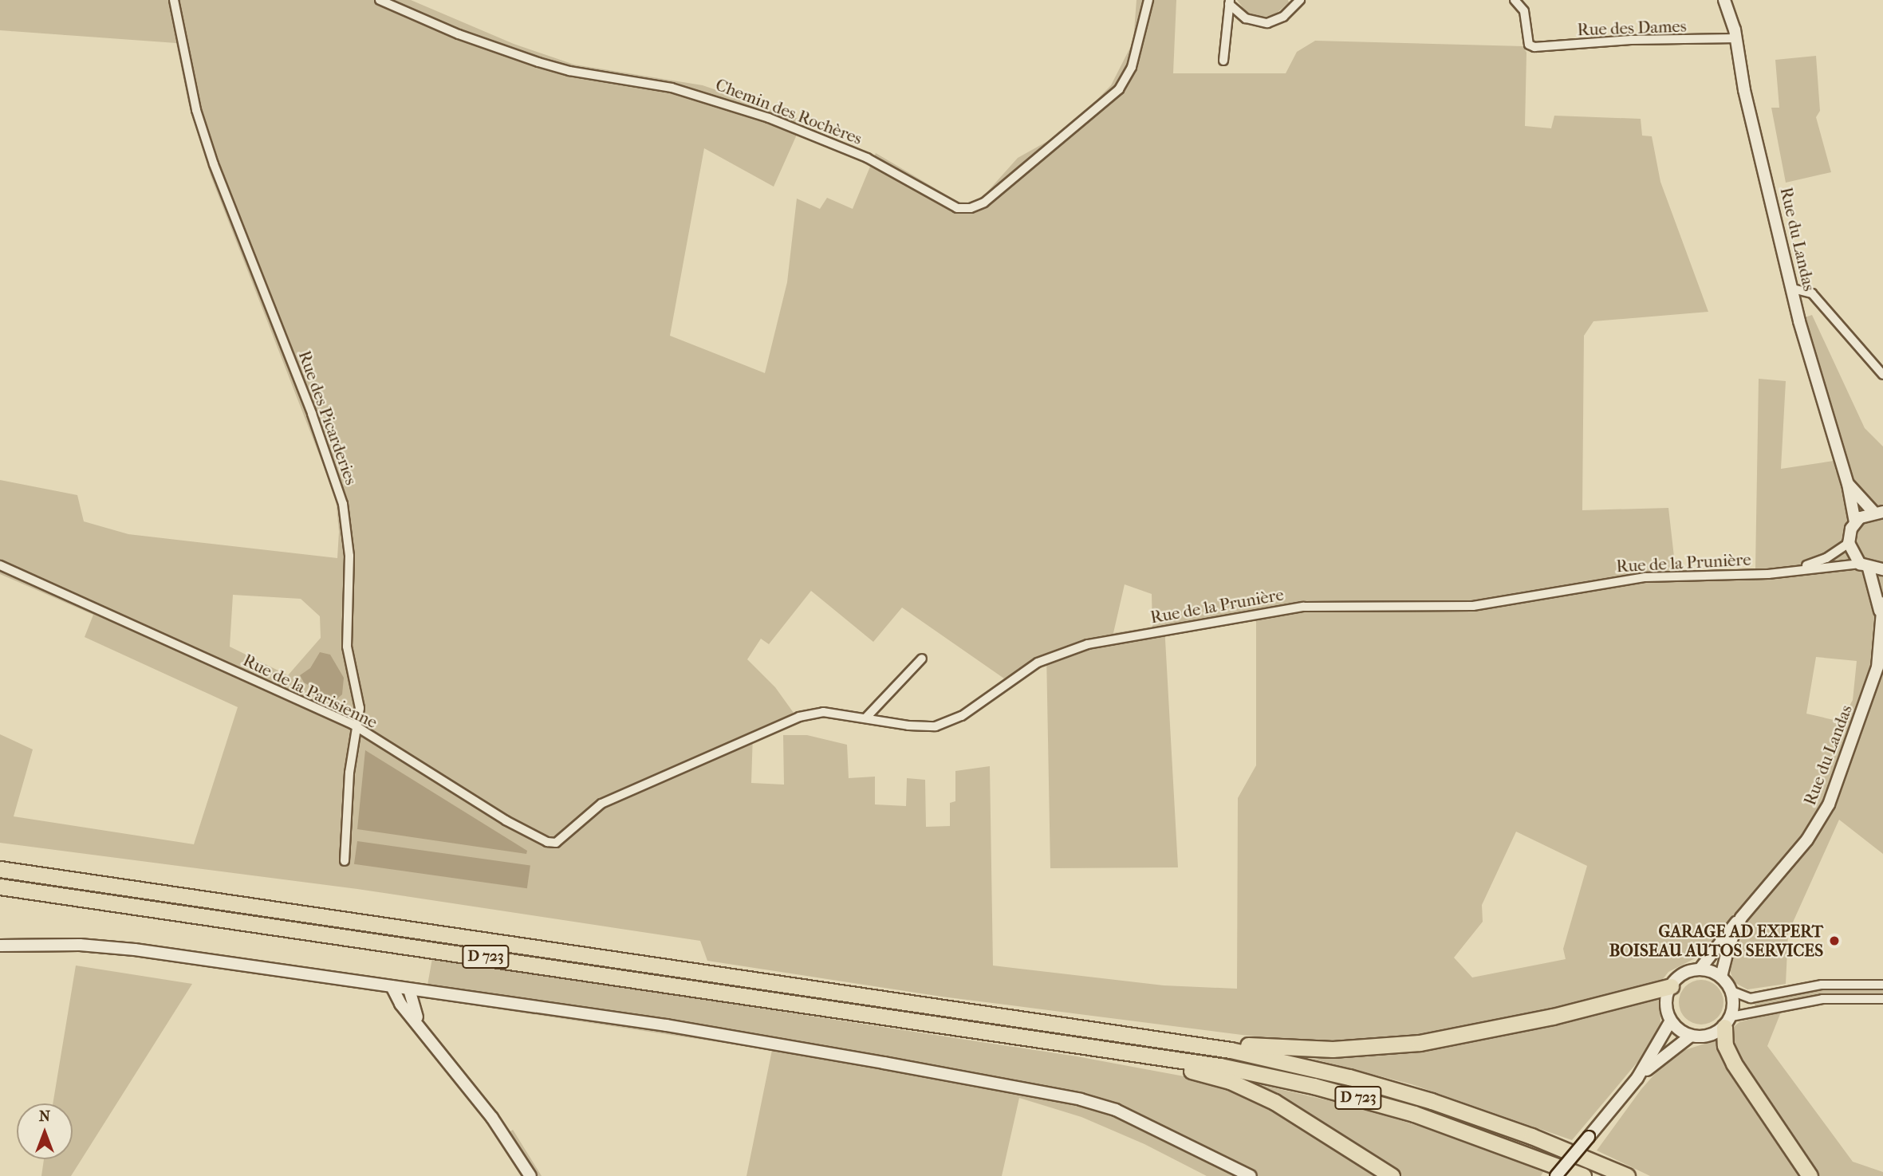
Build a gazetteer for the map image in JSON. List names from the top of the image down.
{
  "streets": {
    "highway": ["D 723"],
    "street": [
      "Rue des Dames",
      "Chemin des Rochères",
      "Rue du Landas",
      "Rue des Picarderies",
      "Rue de la Prunière",
      "Rue de la Parisienne"
    ]
  },
  "crossings": [
    ["Rue des Dames", "Rue du Landas"],
    ["Rue du Landas", "Rue de la Prunière"],
    ["Rue des Picarderies", "Rue de la Parisienne"],
    ["Rue de la Prunière", "Rue de la Parisienne"]
  ],
  "places": ["GARAGE AD EXPERT BOISEAU AUTOS SERVICES"],
  "north": "top"
}
